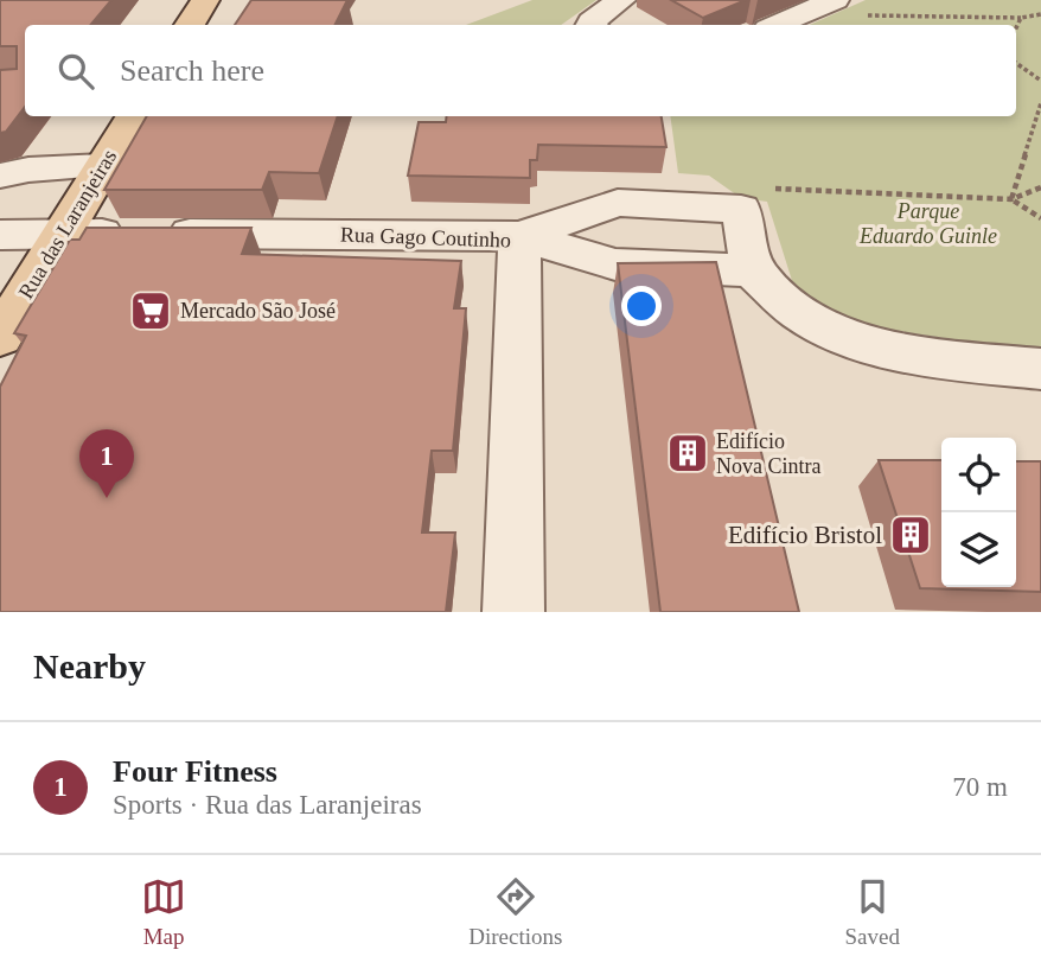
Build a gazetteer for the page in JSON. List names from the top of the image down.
{
  "streets": {
    "main road": ["Rua das Laranjeiras"],
    "street": ["Rua Gago Coutinho"]
  },
  "crossings": [
    ["Rua das Laranjeiras", "Rua Gago Coutinho"]
  ],
  "parks": ["Parque Eduardo Guinle"],
  "places": {
    "supermarket": ["Mercado São José"],
    "building": ["Edifício Nova Cintra", "Edifício Bristol"]
  },
  "page": {
    "search": "Search here",
    "pins": "1",
    "heading": "Nearby",
    "list": [
      {
        "mark": "1",
        "name": "Four Fitness",
        "note": "Sports · Rua das Laranjeiras",
        "value": "70 m"
      }
    ],
    "nav": ["Map", "Directions", "Saved"]
  }
}
